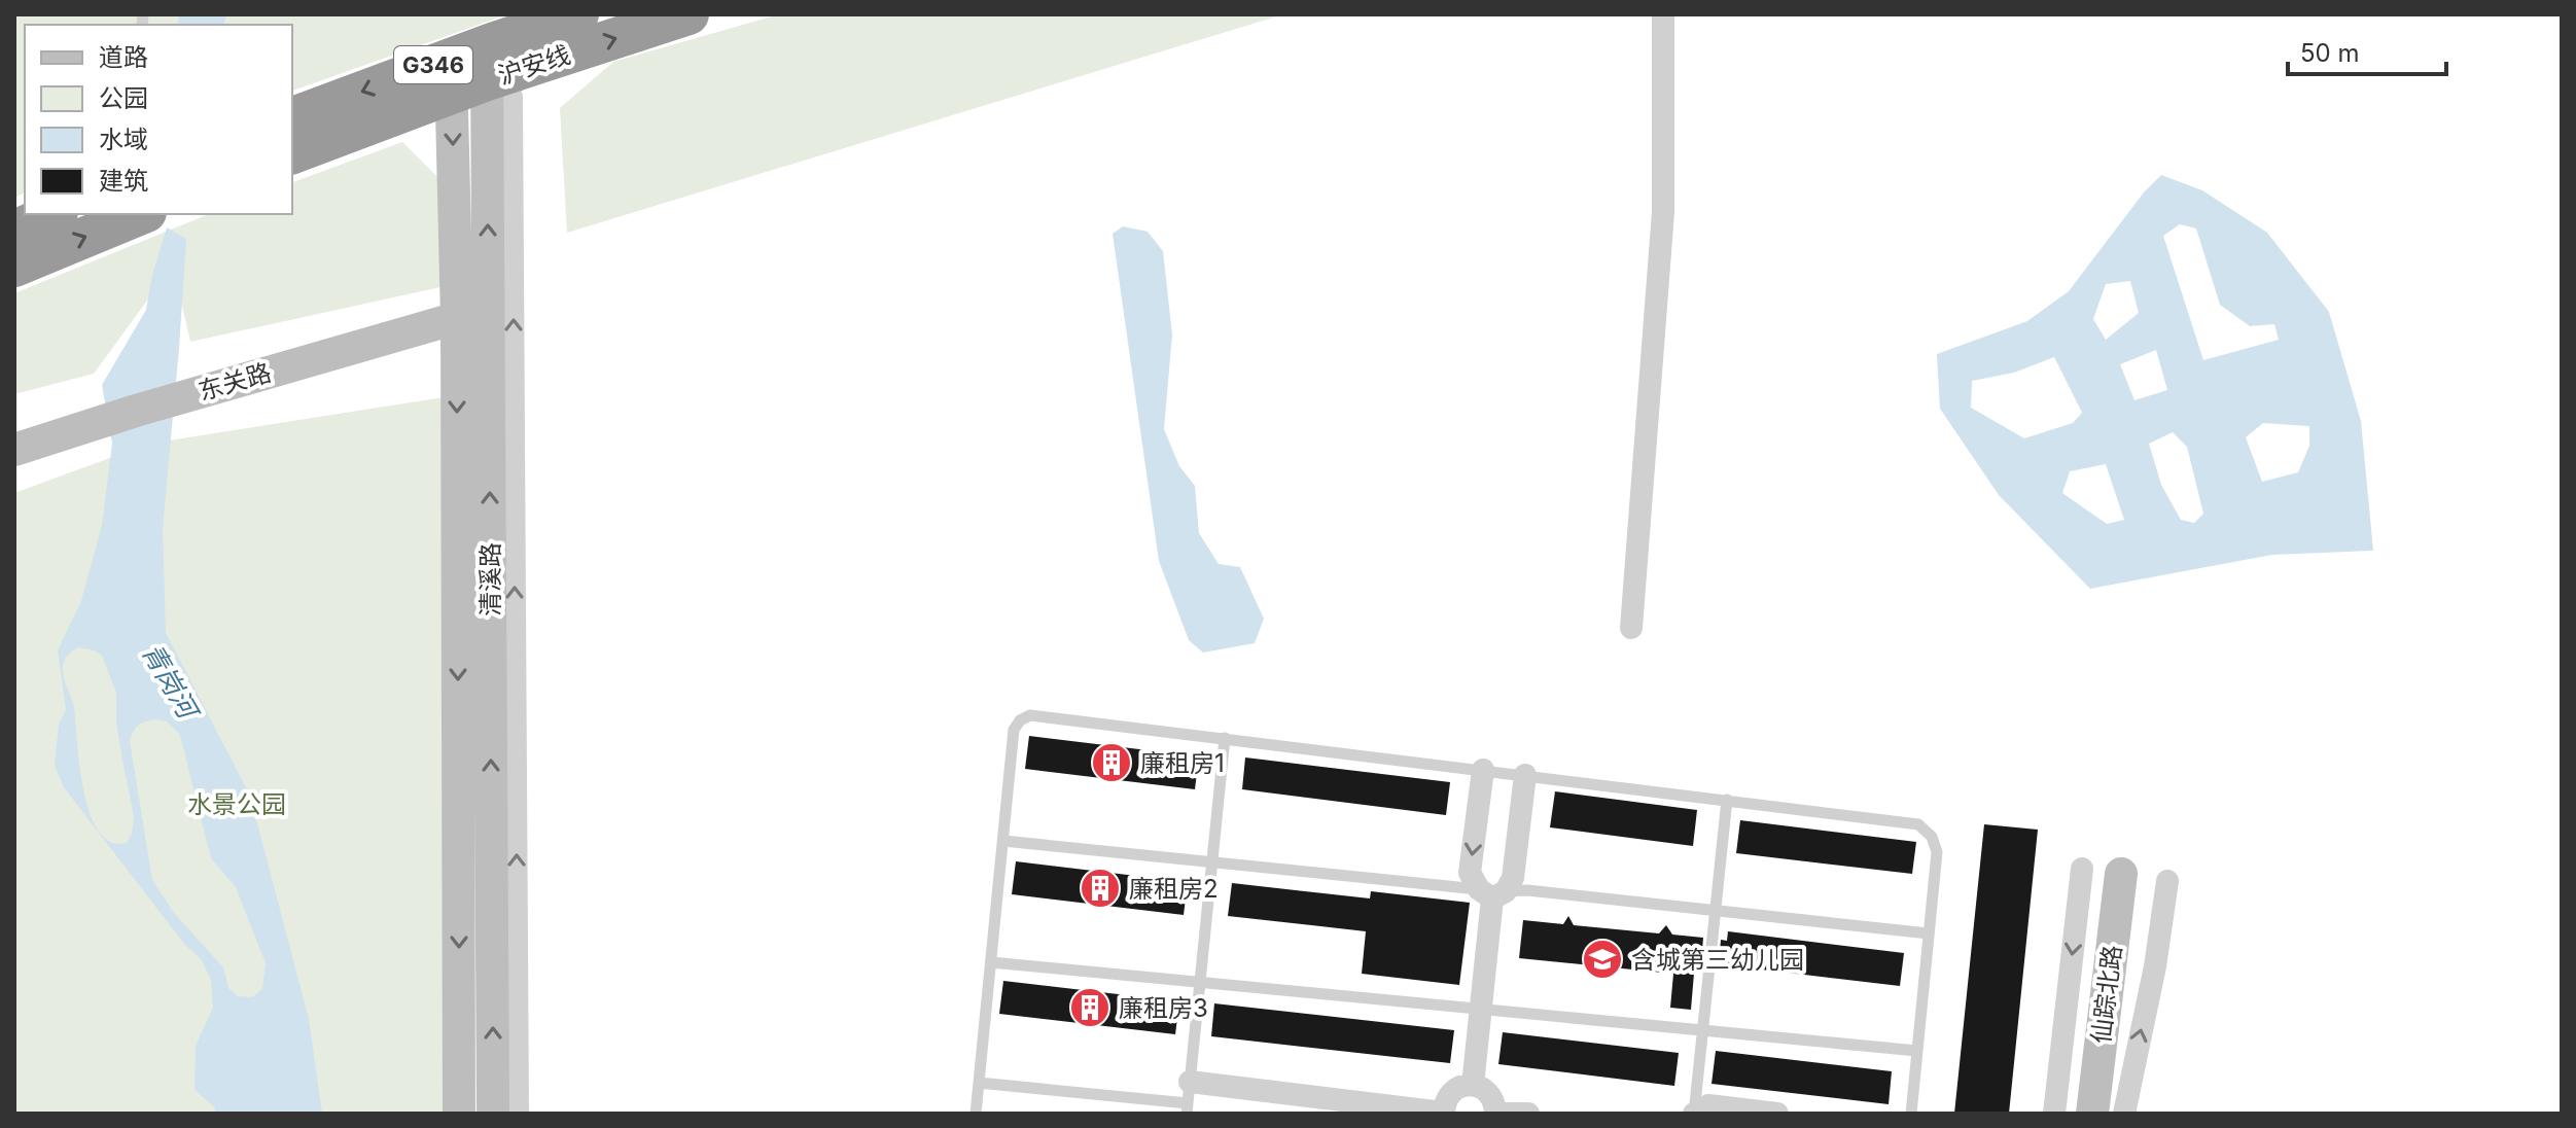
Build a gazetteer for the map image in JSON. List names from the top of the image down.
{
  "streets": {
    "highway": ["G346", "沪安线"],
    "main road": ["东关路", "清溪路", "仙踪北路"]
  },
  "crossings": [
    ["沪安线", "清溪路"],
    ["东关路", "清溪路"]
  ],
  "water": ["青岗河"],
  "parks": ["水景公园"],
  "places": {
    "building": ["廉租房1", "廉租房2", "廉租房3"],
    "school or university": ["含城第三幼儿园"]
  },
  "legend": [
    "道路",
    "公园",
    "水域",
    "建筑"
  ],
  "scale_bar": "50 m"
}
